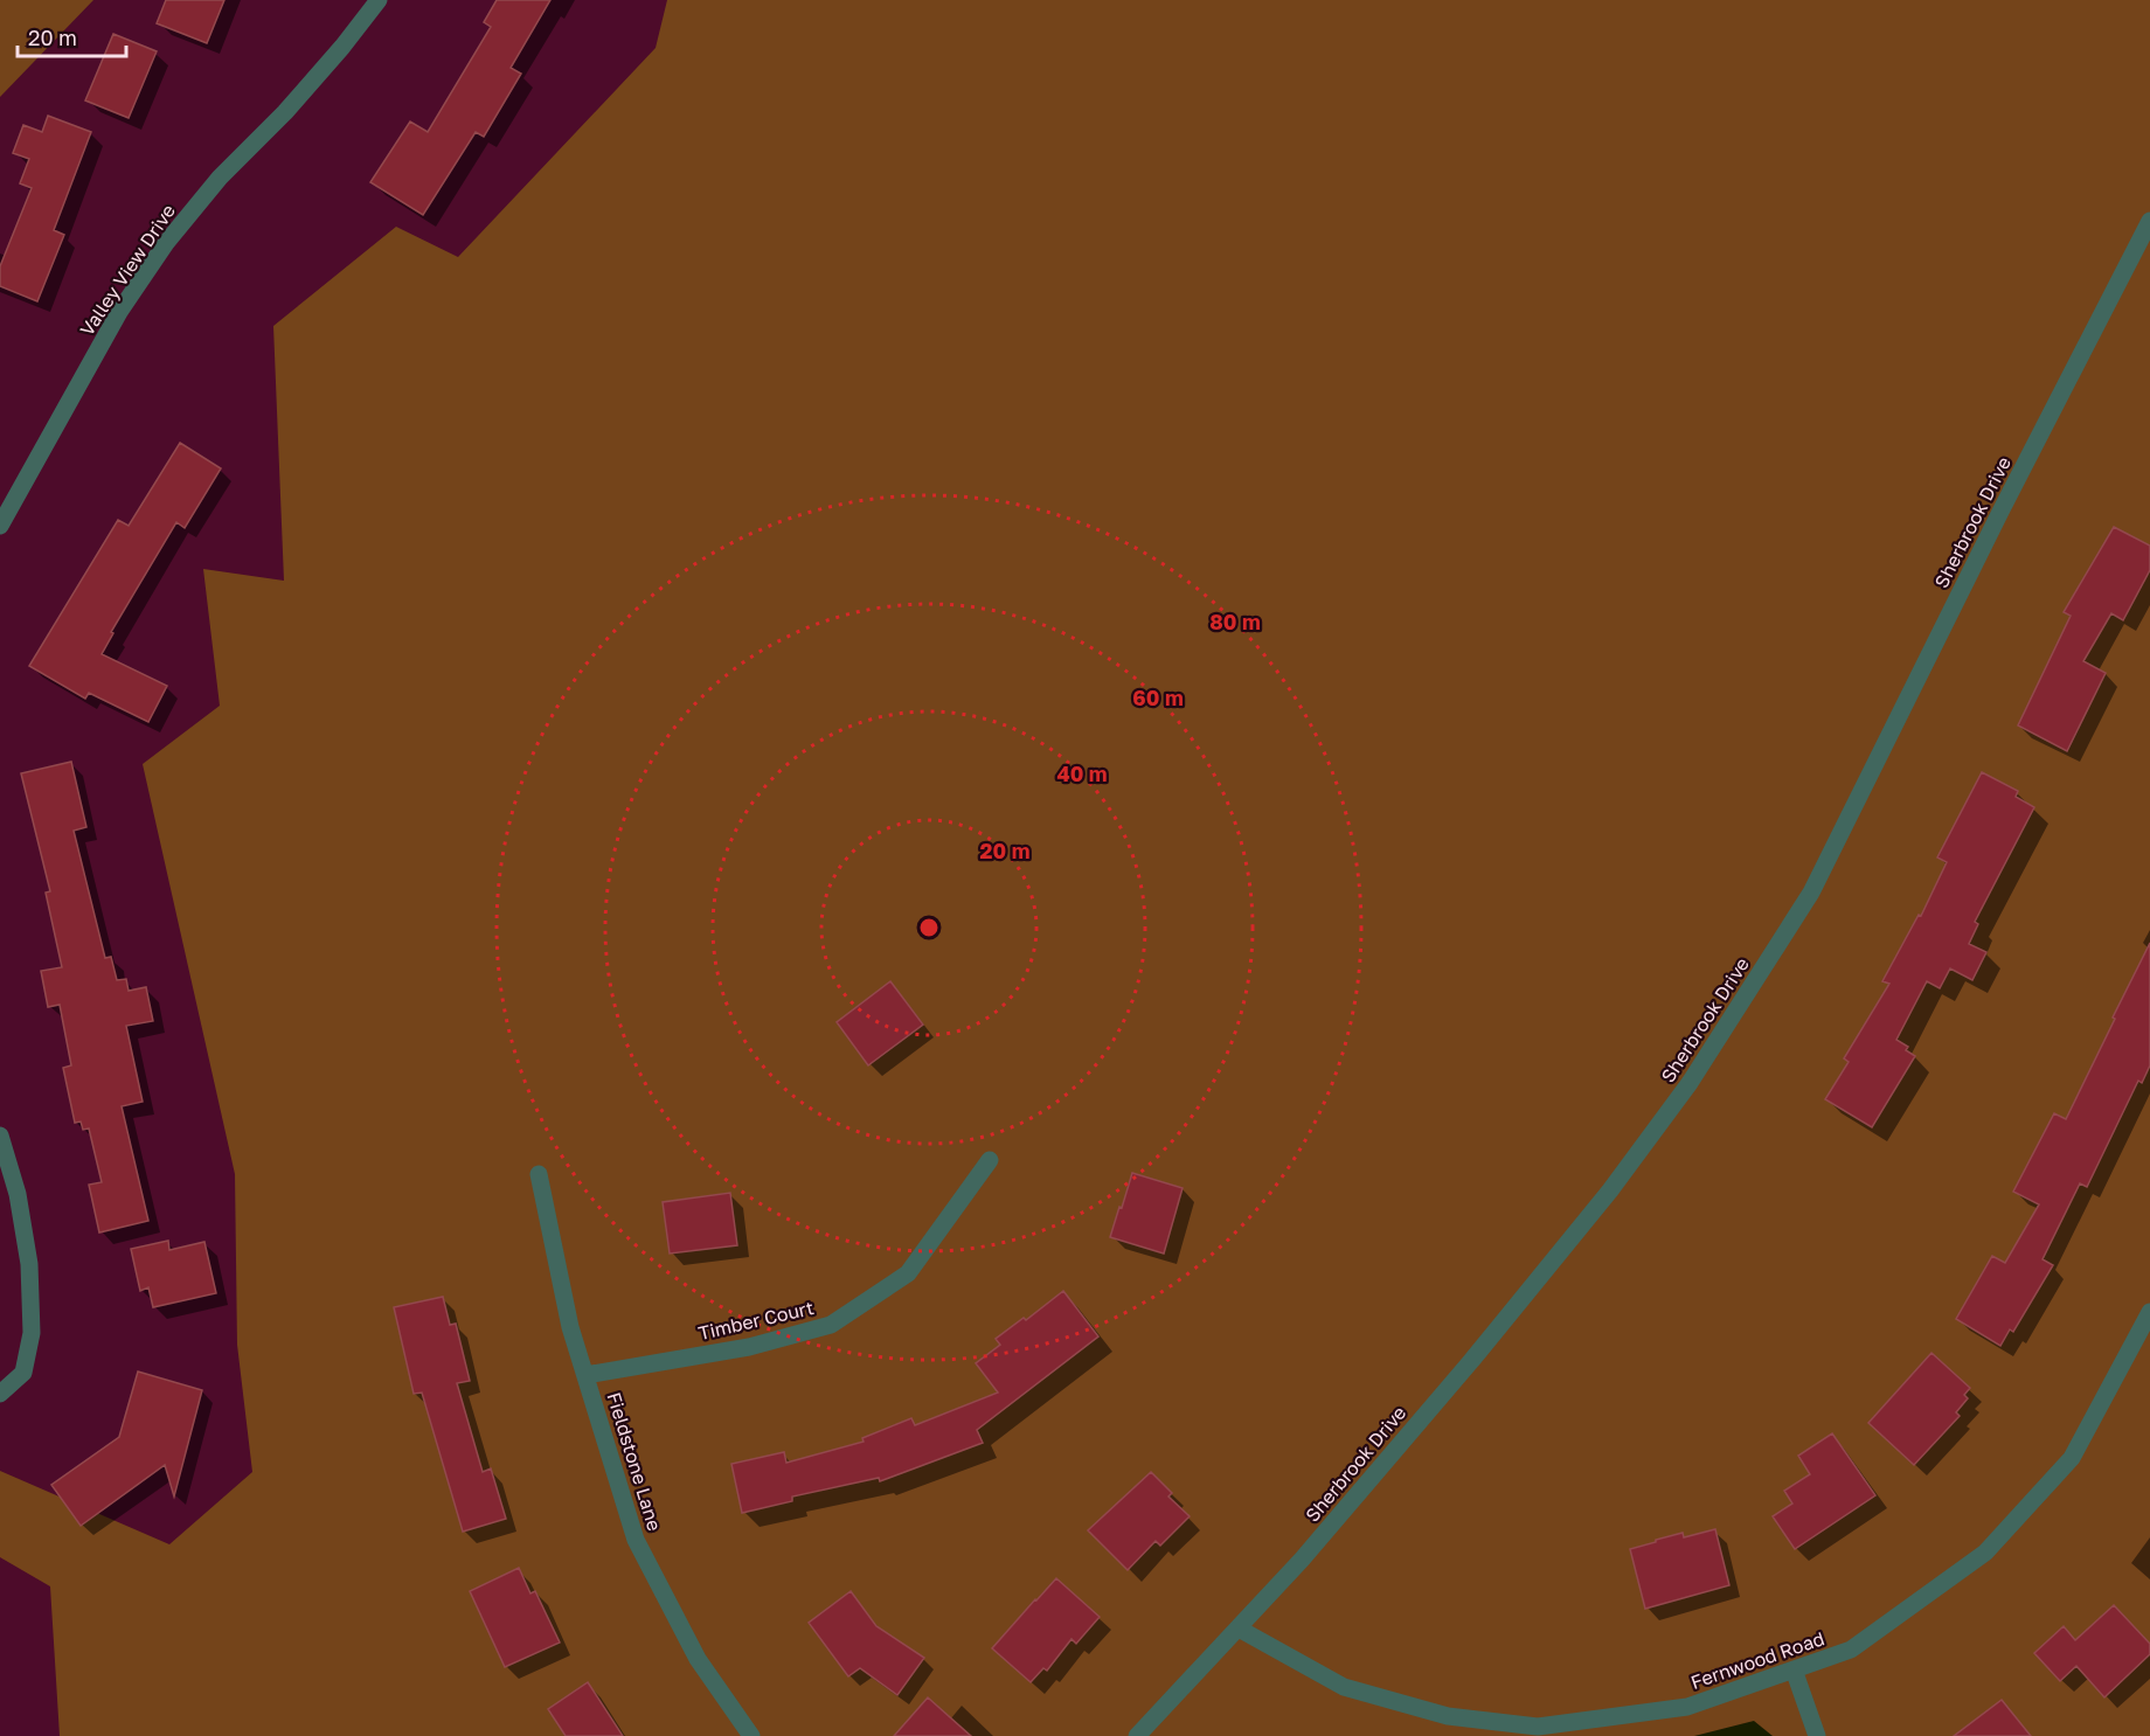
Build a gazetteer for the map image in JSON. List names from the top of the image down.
{
  "streets": {
    "street": [
      "Valley View Drive",
      "Sherbrook Drive",
      "Timber Court",
      "Fieldstone Lane",
      "Fernwood Road"
    ]
  },
  "crossings": [
    ["Sherbrook Drive", "Fernwood Road"],
    ["Timber Court", "Fieldstone Lane"]
  ],
  "scale_bar": "20 m",
  "rings": [
    "80 m",
    "60 m",
    "40 m",
    "20 m"
  ]
}
